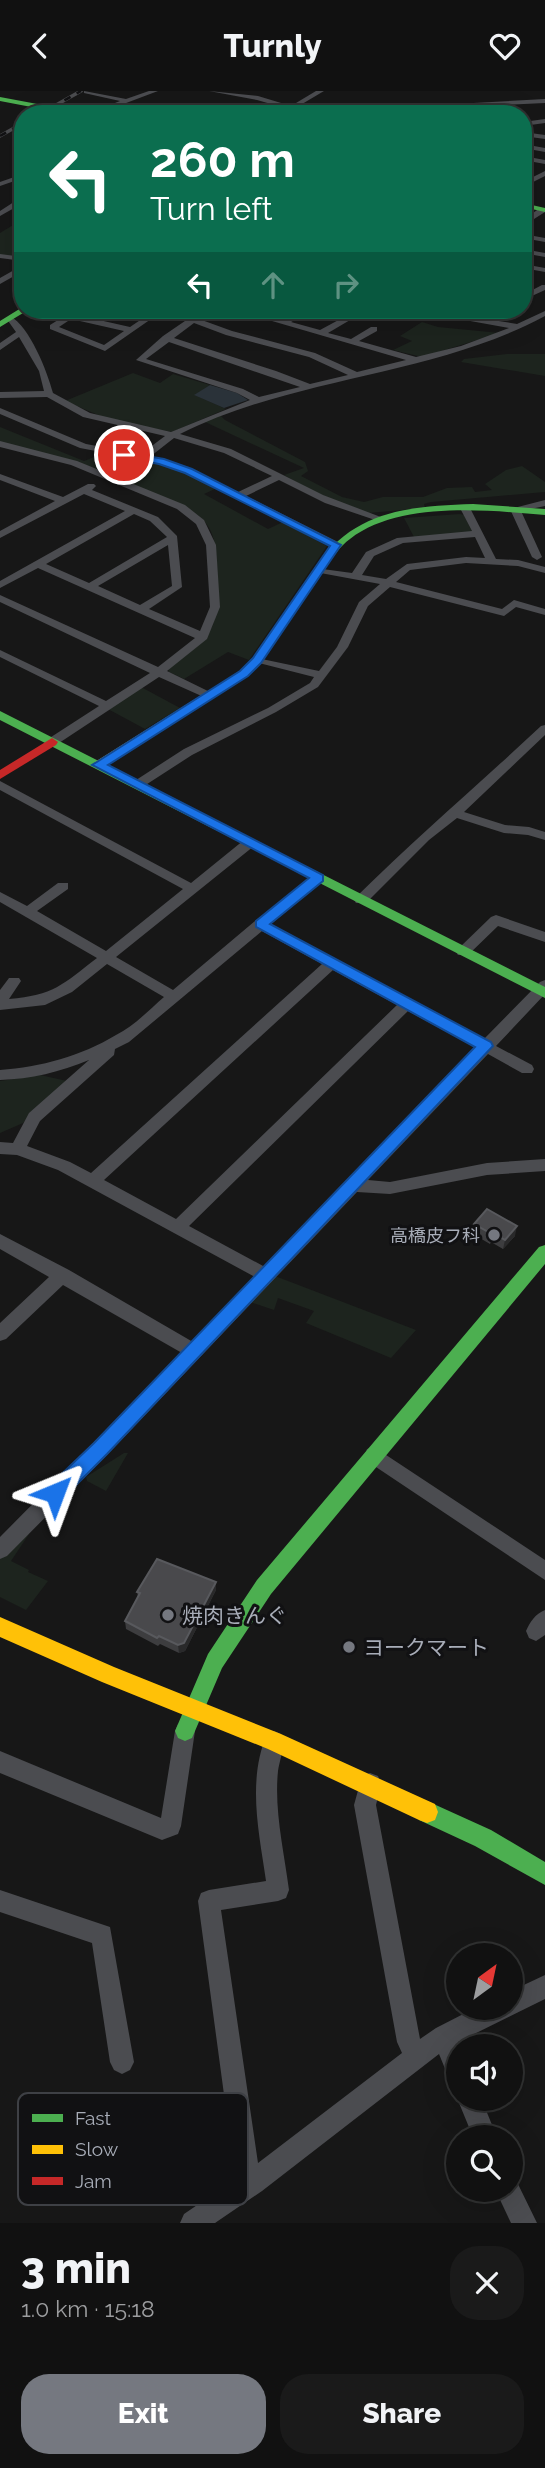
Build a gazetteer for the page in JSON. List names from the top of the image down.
{
  "places": ["高橋皮フ科", "焼肉きんぐ", "ヨークマート"],
  "legend": ["Fast", "Slow", "Jam"],
  "north": "top right",
  "page": {
    "header": "Turnly",
    "turn": ["260 m", "Turn left"],
    "heading": ["3 min", "1.0 km · 15:18"],
    "buttons": ["Exit", "Share"]
  }
}
